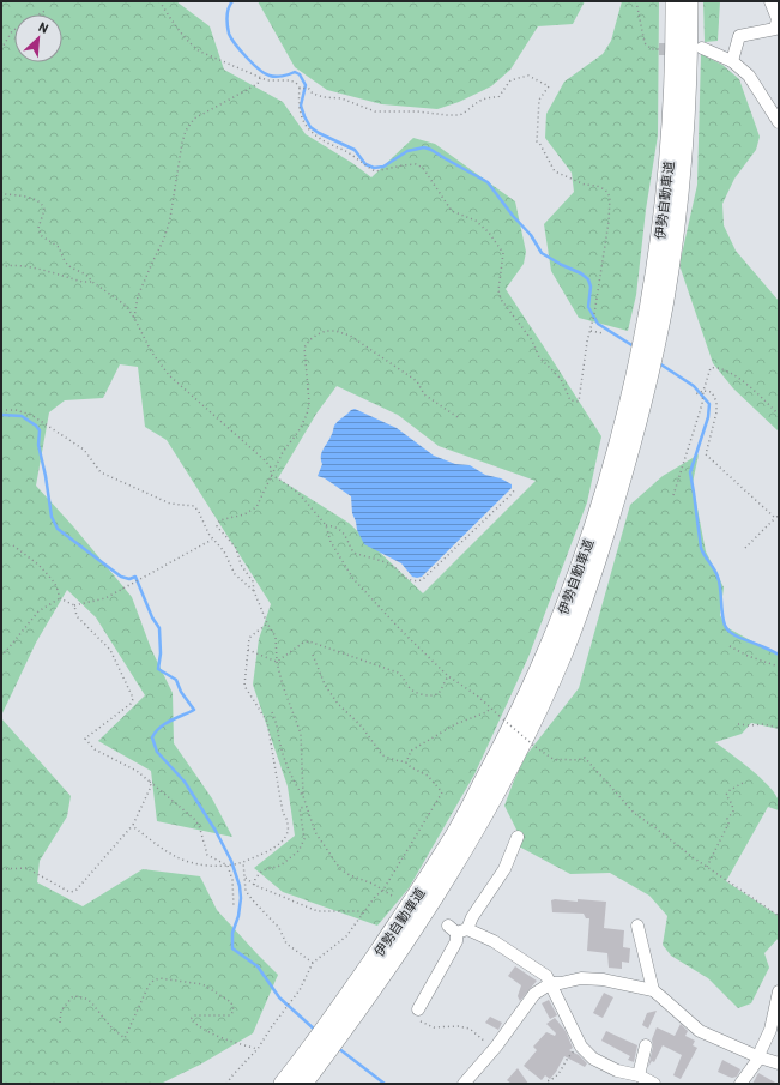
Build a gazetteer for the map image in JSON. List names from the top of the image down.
{
  "streets": {
    "highway": ["伊勢自動車道"]
  },
  "north": "top right"
}
